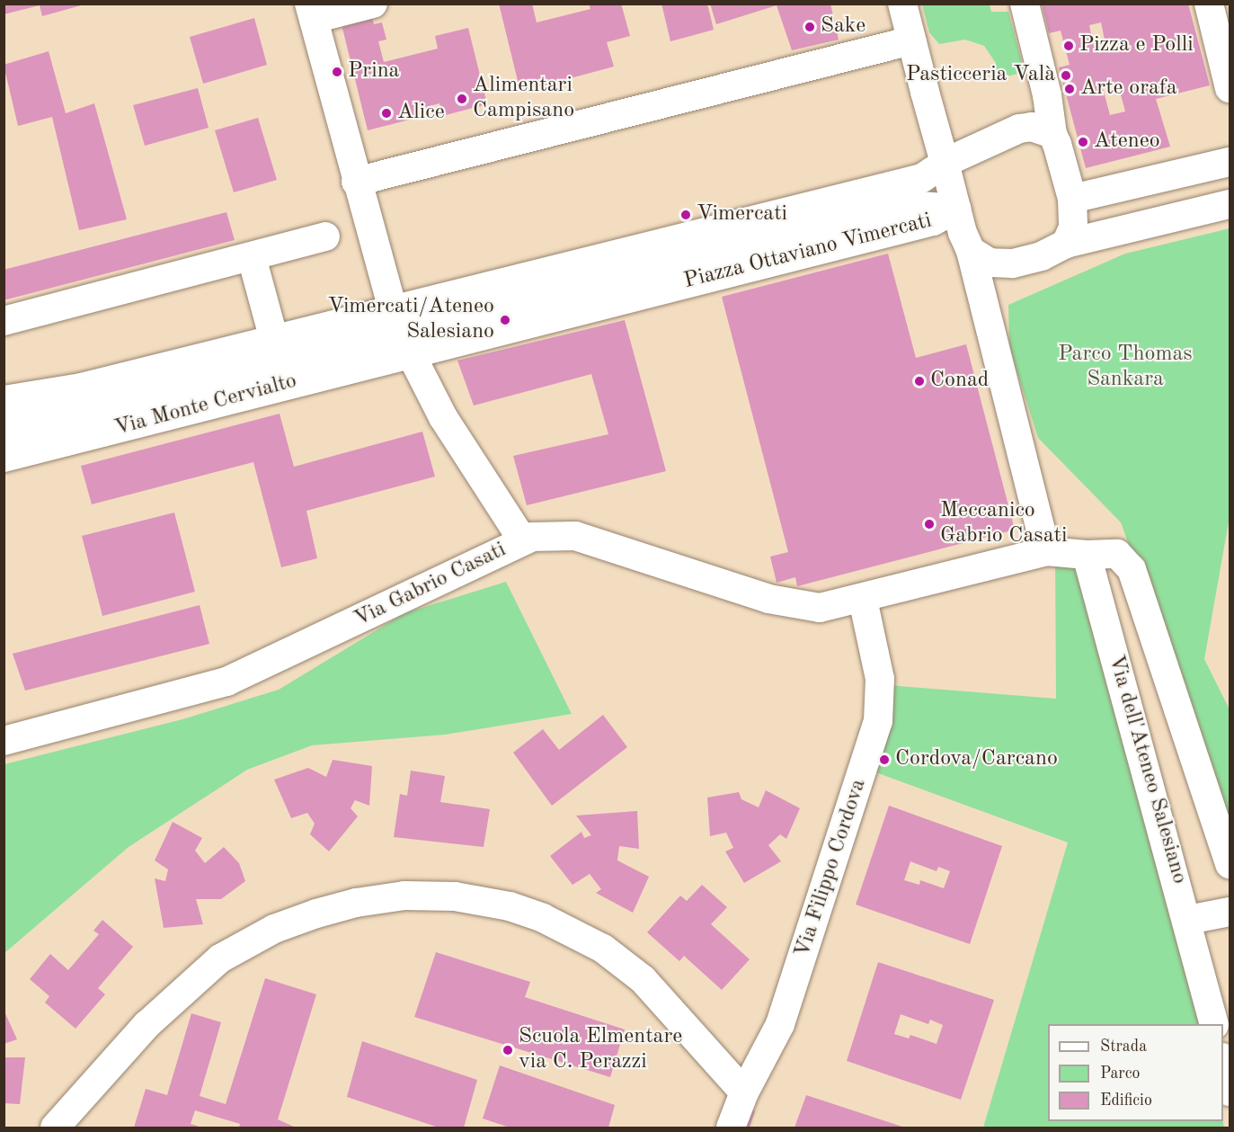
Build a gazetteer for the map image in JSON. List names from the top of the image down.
{
  "streets": {
    "street": [
      "Piazza Ottaviano Vimercati",
      "Via Monte Cervialto",
      "Via Gabrio Casati",
      "Via dell'Ateneo Salesiano",
      "Via Filippo Cordova"
    ]
  },
  "crossings": [
    ["Piazza Ottaviano Vimercati", "Via Monte Cervialto"],
    ["Via Gabrio Casati", "Via Filippo Cordova"]
  ],
  "parks": ["Parco Thomas Sankara"],
  "places": [
    "Sake",
    "Pizza e Polli",
    "Prina",
    "Pasticceria Valà",
    "Arte orafa",
    "Alimentari Campisano",
    "Alice",
    "Ateneo",
    "Vimercati",
    "Vimercati/Ateneo Salesiano",
    "Conad",
    "Meccanico Gabrio Casati",
    "Cordova/Carcano",
    "Scuola Elmentare via C. Perazzi"
  ],
  "legend": ["Strada", "Parco", "Edificio"]
}
